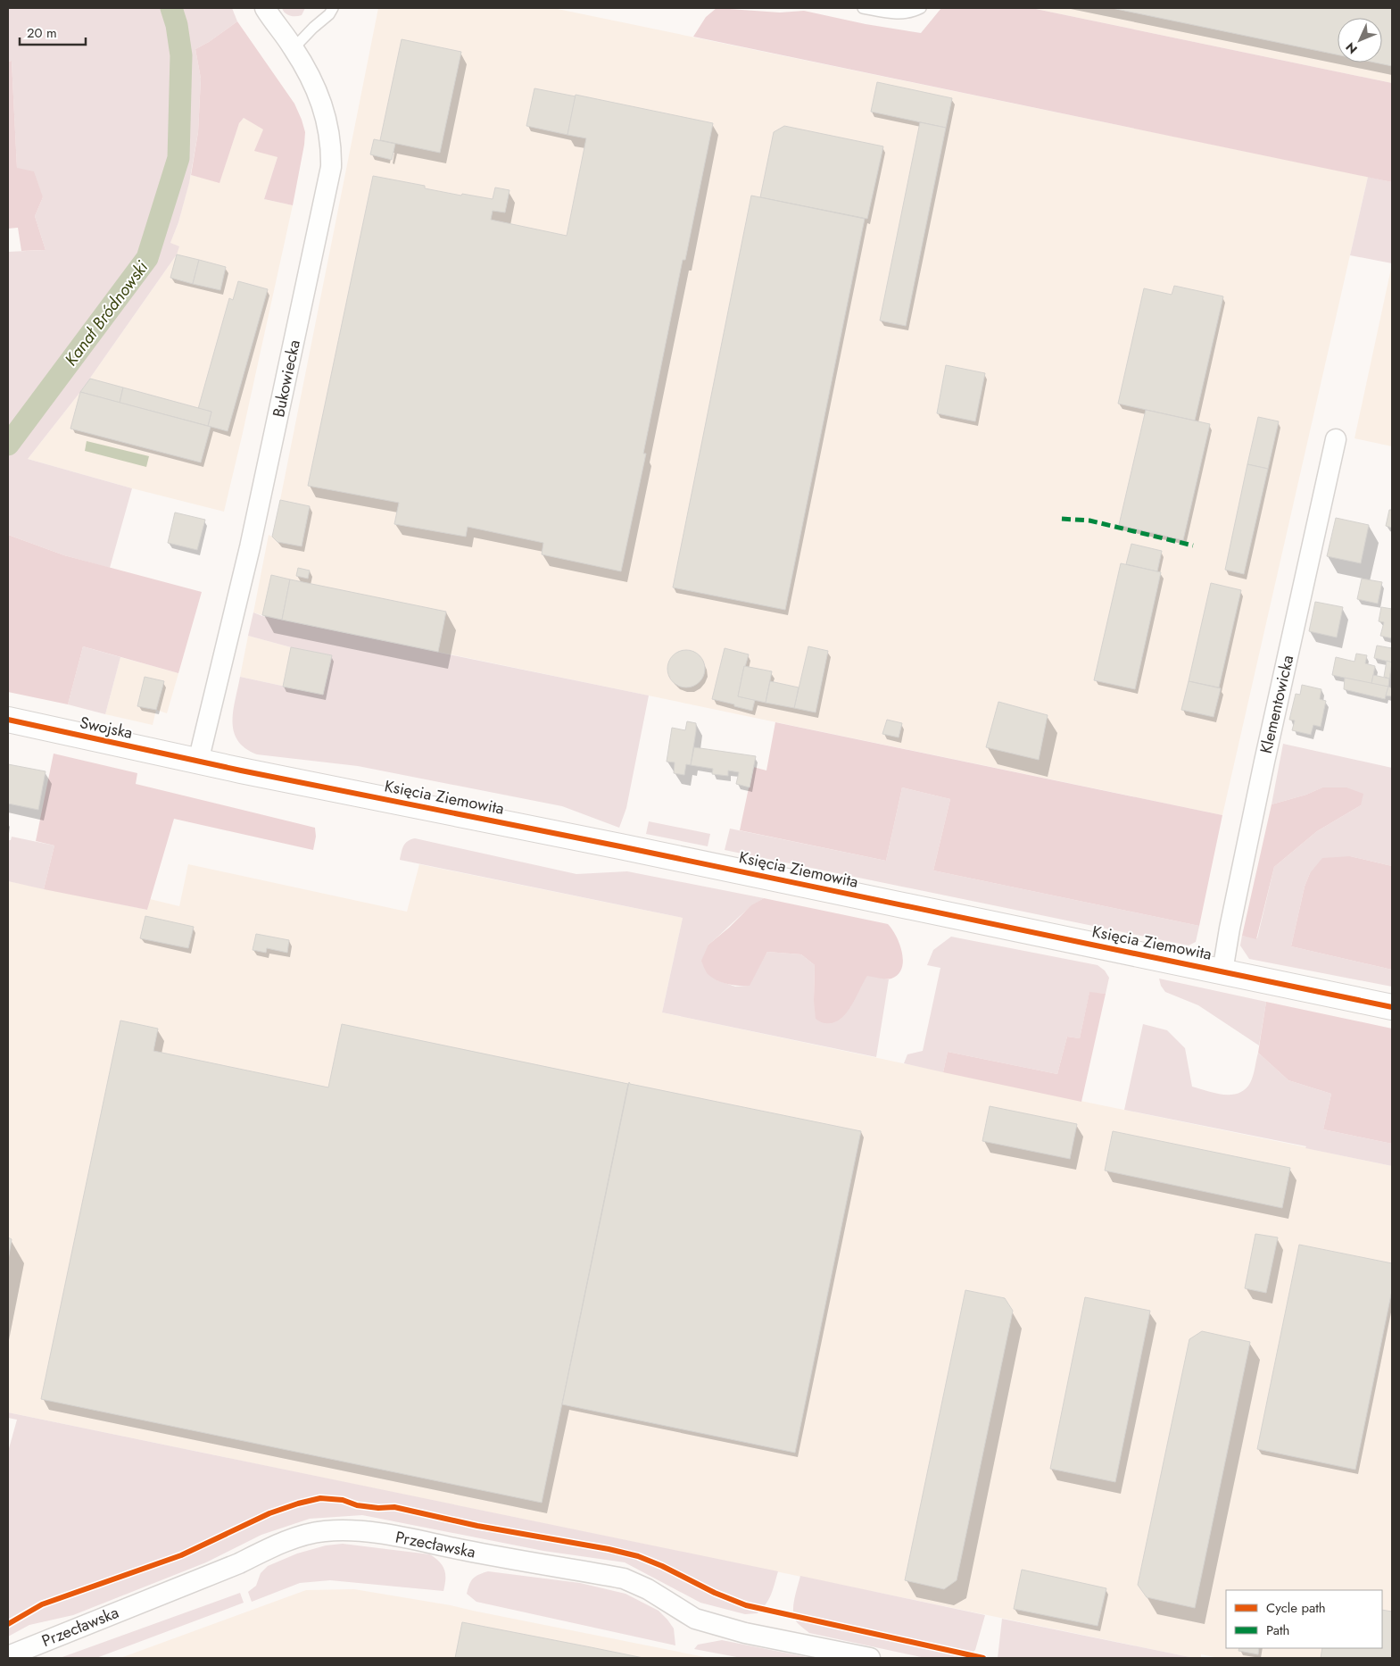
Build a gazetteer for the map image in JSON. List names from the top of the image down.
{
  "streets": {
    "street": [
      "Bukowiecka",
      "Klementowicka",
      "Swojska",
      "Księcia Ziemowita",
      "Przecławska"
    ]
  },
  "crossings": [
    ["Bukowiecka", "Swojska"],
    ["Bukowiecka", "Księcia Ziemowita"],
    ["Klementowicka", "Księcia Ziemowita"],
    ["Swojska", "Księcia Ziemowita"]
  ],
  "water": ["Kanał Bródnowski"],
  "legend": ["Cycle path", "Path"],
  "scale_bar": "20 m",
  "north": "bottom left"
}
